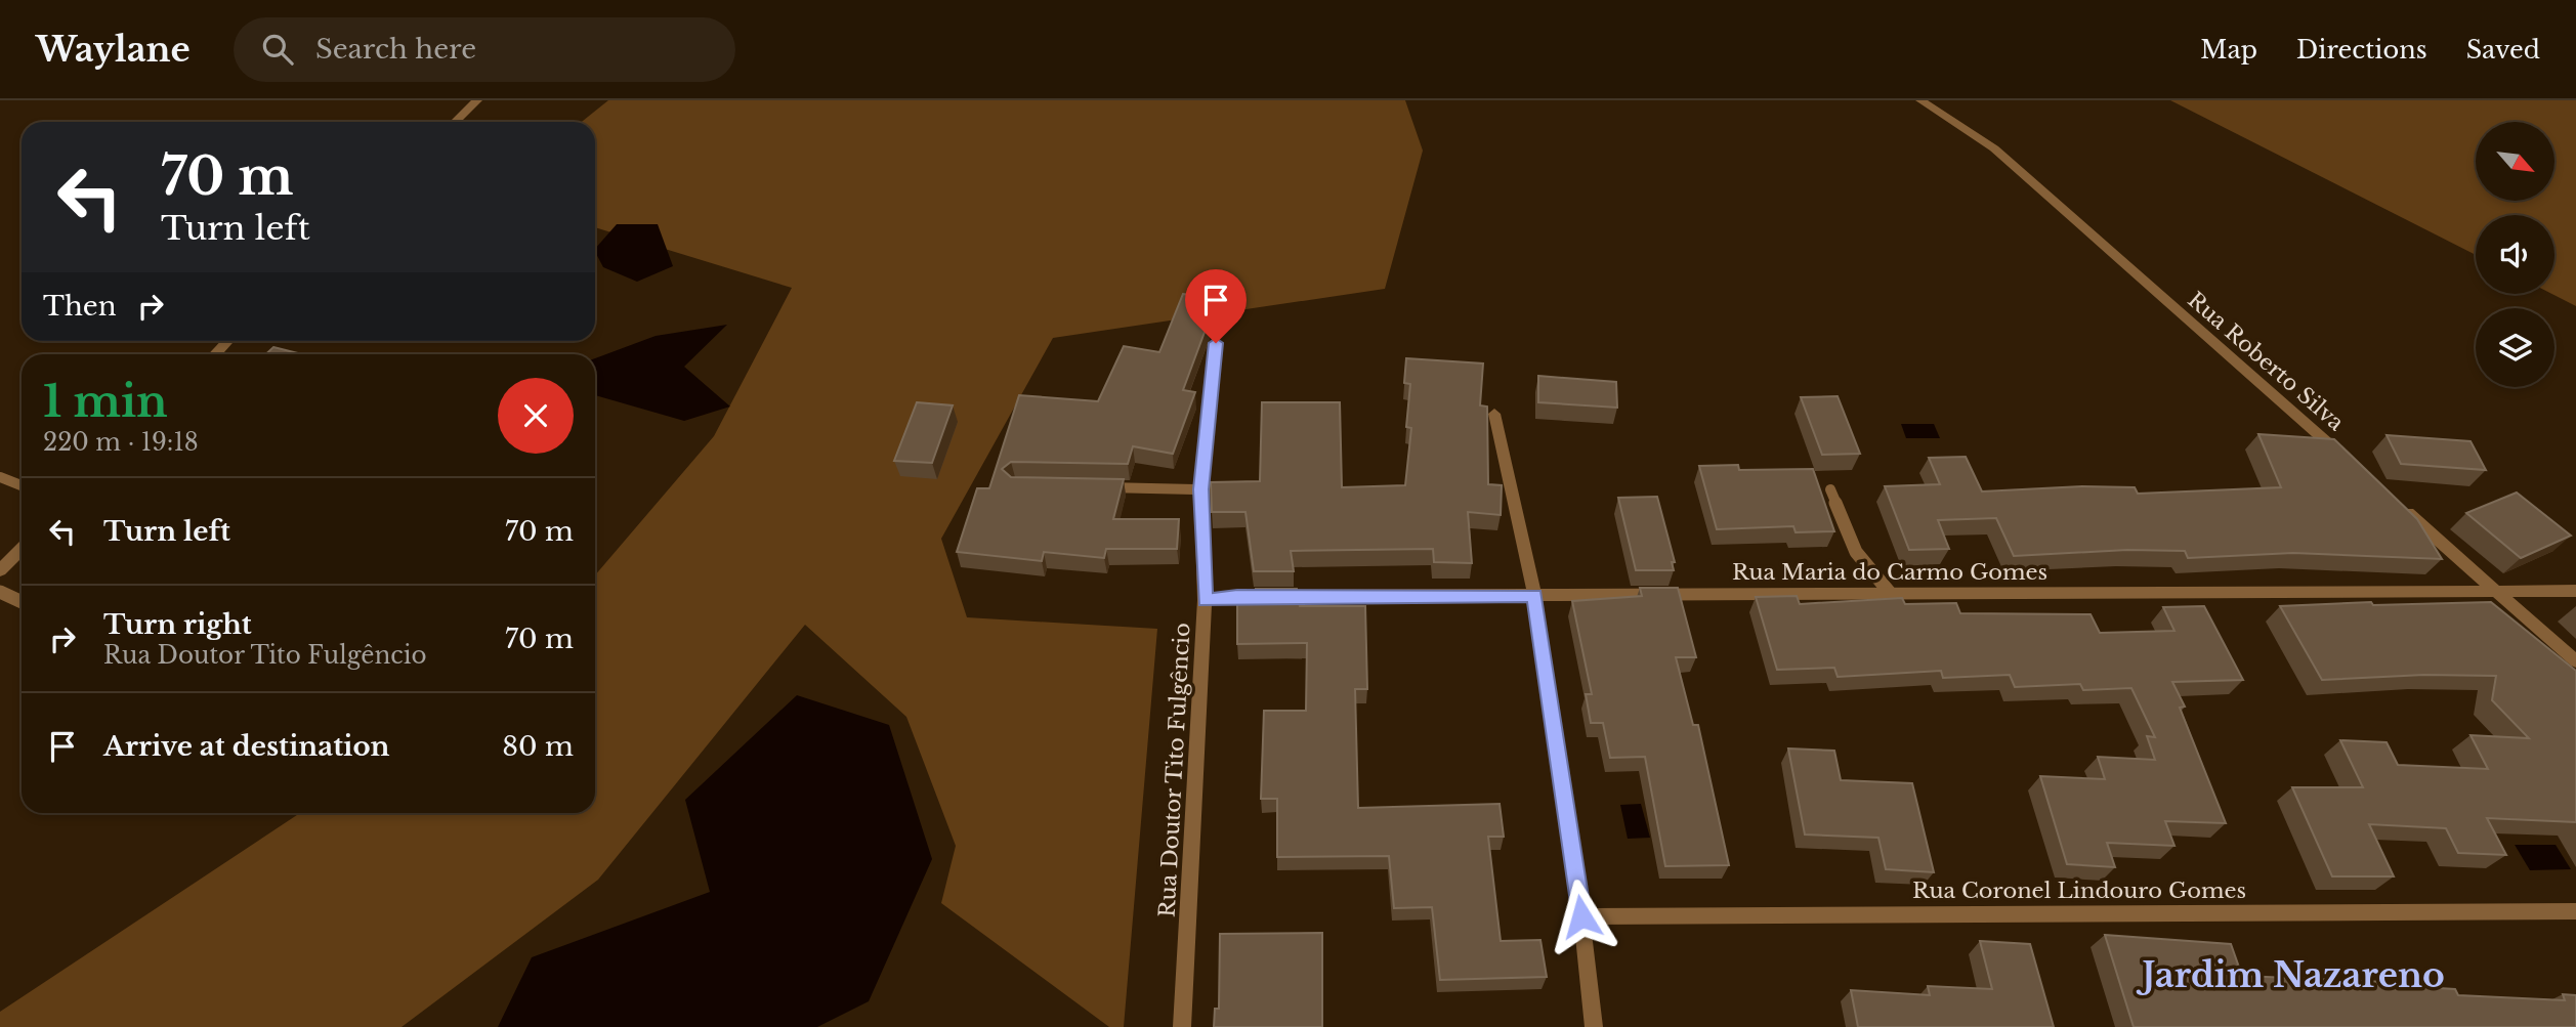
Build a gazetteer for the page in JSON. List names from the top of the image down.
{
  "streets": {
    "street": [
      "Rua Roberto Silva",
      "Rua Maria do Carmo Gomes",
      "Rua Doutor Tito Fulgêncio",
      "Rua Coronel Lindouro Gomes"
    ]
  },
  "crossings": [
    ["Rua Maria do Carmo Gomes", "Rua Doutor Tito Fulgêncio"]
  ],
  "districts": ["Jardim Nazareno"],
  "north": "bottom right",
  "page": {
    "header": "Waylane",
    "search": "Search here",
    "nav": ["Map", "Directions", "Saved"],
    "turn": ["70 m", "Turn left"],
    "then": "Then",
    "heading": ["1 min", "220 m · 19:18"],
    "list": [
      {
        "name": "Turn left",
        "value": "70 m"
      },
      {
        "name": "Turn right",
        "note": "Rua Doutor Tito Fulgêncio",
        "value": "70 m"
      },
      {
        "name": "Arrive at destination",
        "value": "80 m"
      }
    ]
  }
}
